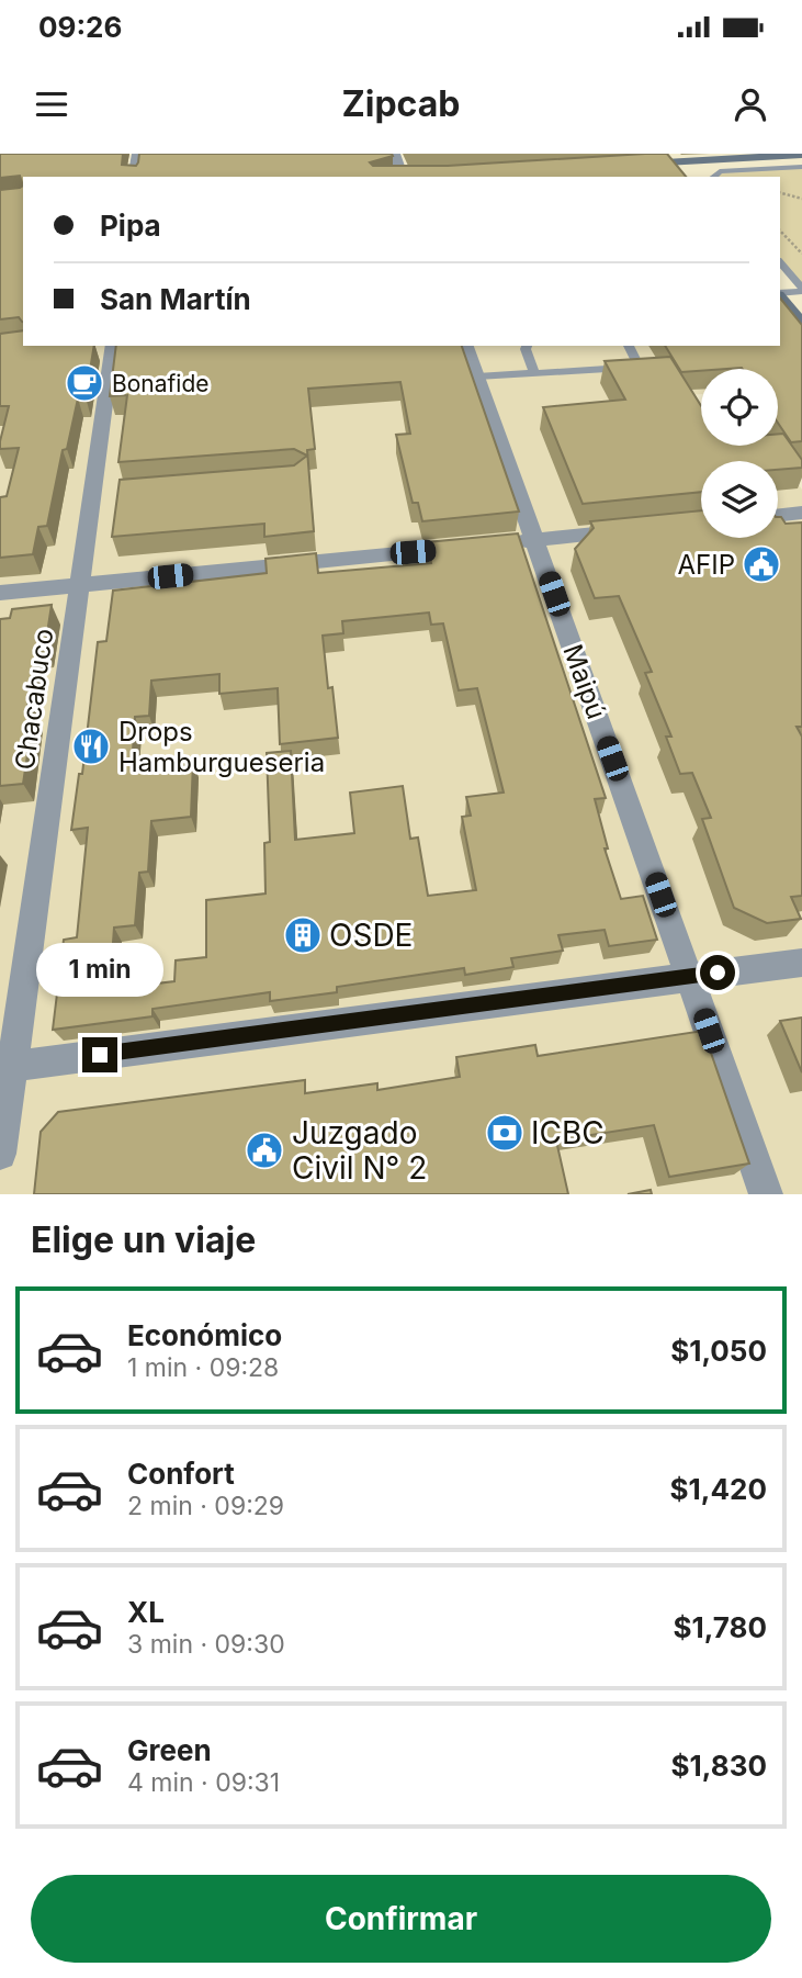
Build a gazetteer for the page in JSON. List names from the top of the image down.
{
  "streets": {
    "street": ["Maipú", "Chacabuco"]
  },
  "places": {
    "cafe": ["Bonafide"],
    "public building": ["AFIP", "Juzgado Civil N° 2"],
    "restaurant": ["Drops Hamburgueseria"],
    "building": ["OSDE"],
    "bank": ["ICBC"]
  },
  "page": {
    "status": "09:26",
    "header": "Zipcab",
    "banner": ["Pipa", "San Martín"],
    "bubble": "1 min",
    "heading": "Elige un viaje",
    "list": [
      {
        "name": "Económico",
        "note": "1 min · 09:28",
        "value": "$1,050"
      },
      {
        "name": "Confort",
        "note": "2 min · 09:29",
        "value": "$1,420"
      },
      {
        "name": "XL",
        "note": "3 min · 09:30",
        "value": "$1,780"
      },
      {
        "name": "Green",
        "note": "4 min · 09:31",
        "value": "$1,830"
      }
    ],
    "buttons": "Confirmar"
  }
}
